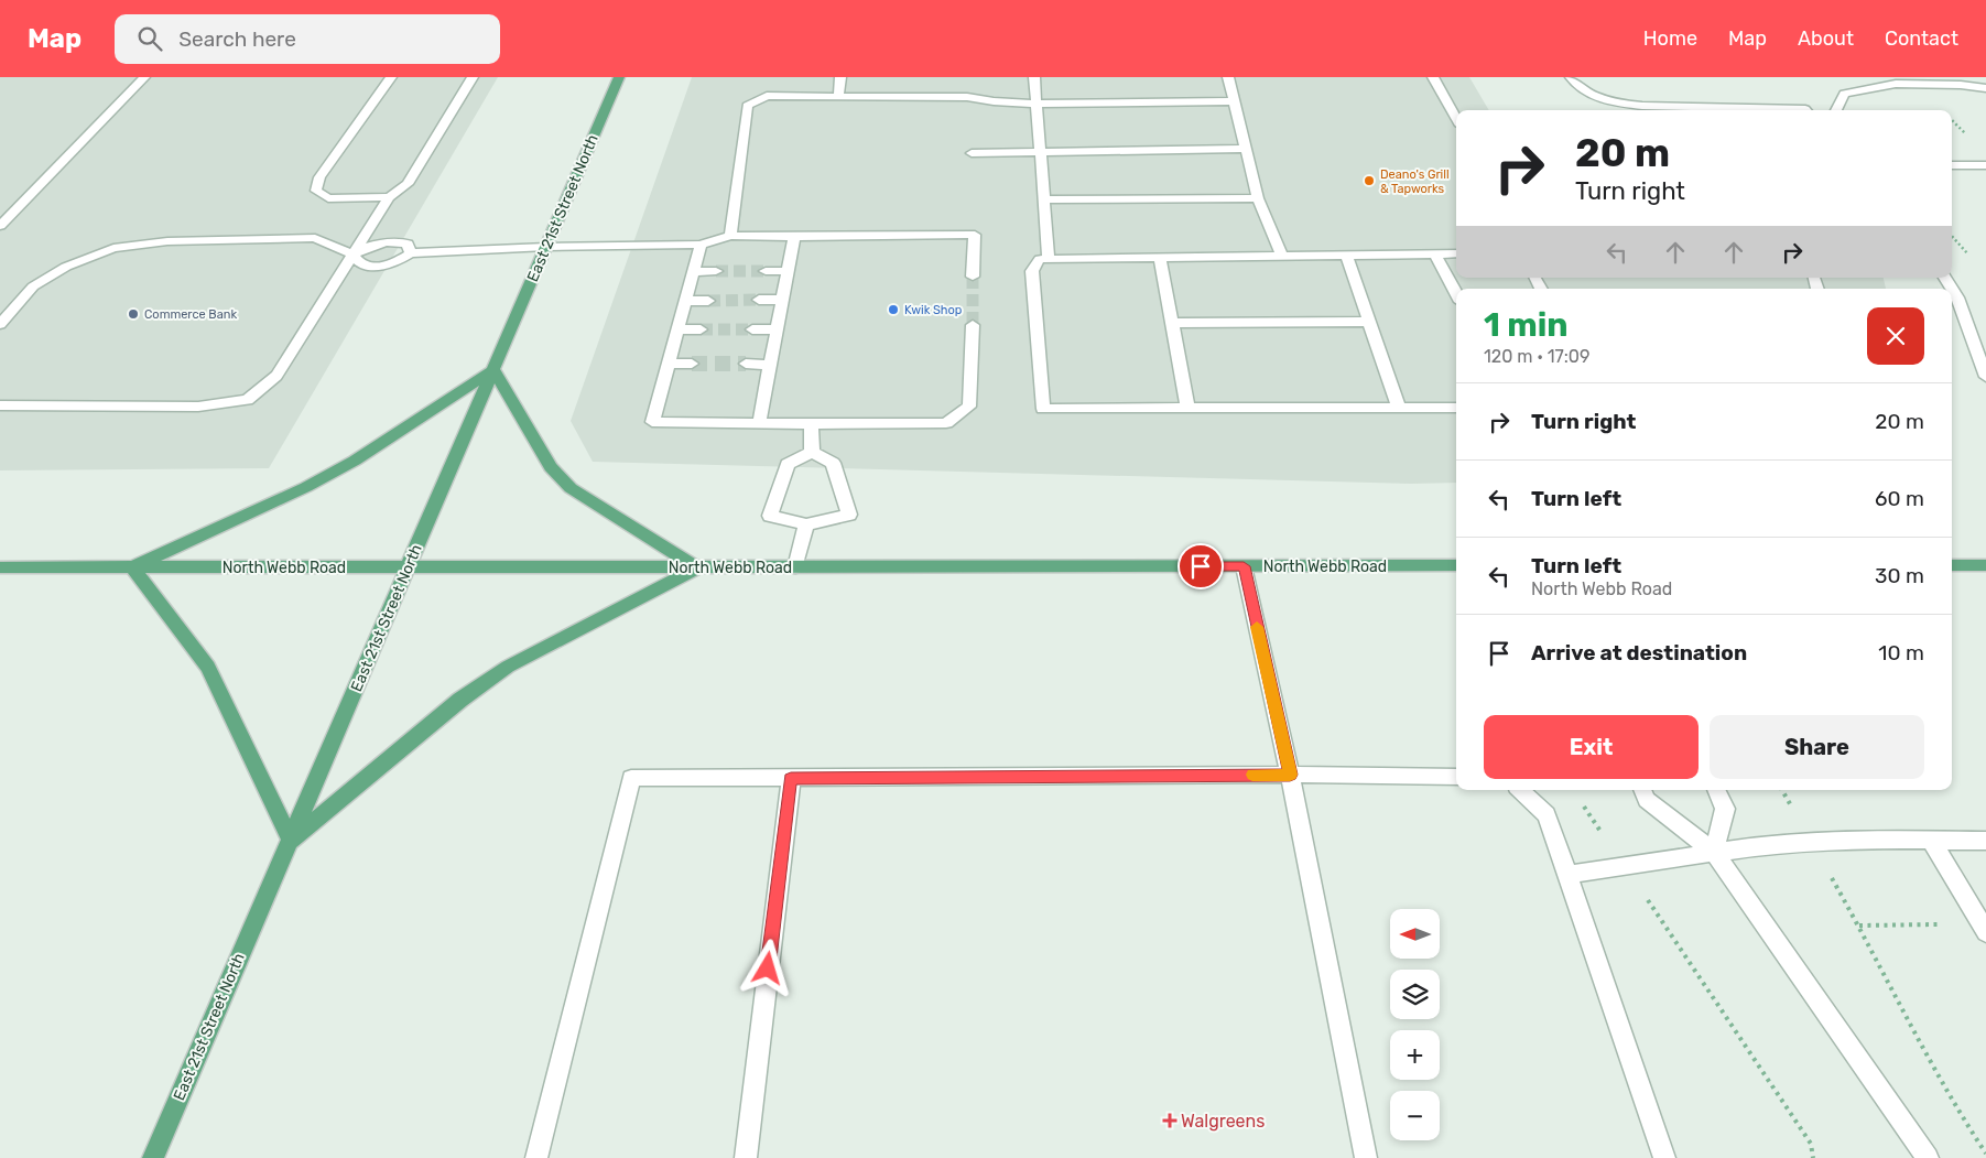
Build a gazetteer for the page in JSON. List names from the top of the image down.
{
  "streets": {
    "main road": ["East 21st Street North", "North Webb Road"]
  },
  "crossings": [
    ["East 21st Street North", "North Webb Road"]
  ],
  "places": {
    "other": ["Deano's Grill & Tapworks", "Kwik Shop", "Commerce Bank"],
    "health": ["Walgreens"]
  },
  "north": "left",
  "page": {
    "header": "Map",
    "search": "Search here",
    "nav": [
      "Home",
      "Map",
      "About",
      "Contact"
    ],
    "turn": ["20 m", "Turn right"],
    "heading": ["1 min", "120 m · 17:09"],
    "list": [
      {
        "name": "Turn right",
        "value": "20 m"
      },
      {
        "name": "Turn left",
        "value": "60 m"
      },
      {
        "name": "Turn left",
        "note": "North Webb Road",
        "value": "30 m"
      },
      {
        "name": "Arrive at destination",
        "value": "10 m"
      }
    ],
    "buttons": ["Exit", "Share"],
    "map_buttons": ["+", "−"]
  }
}
